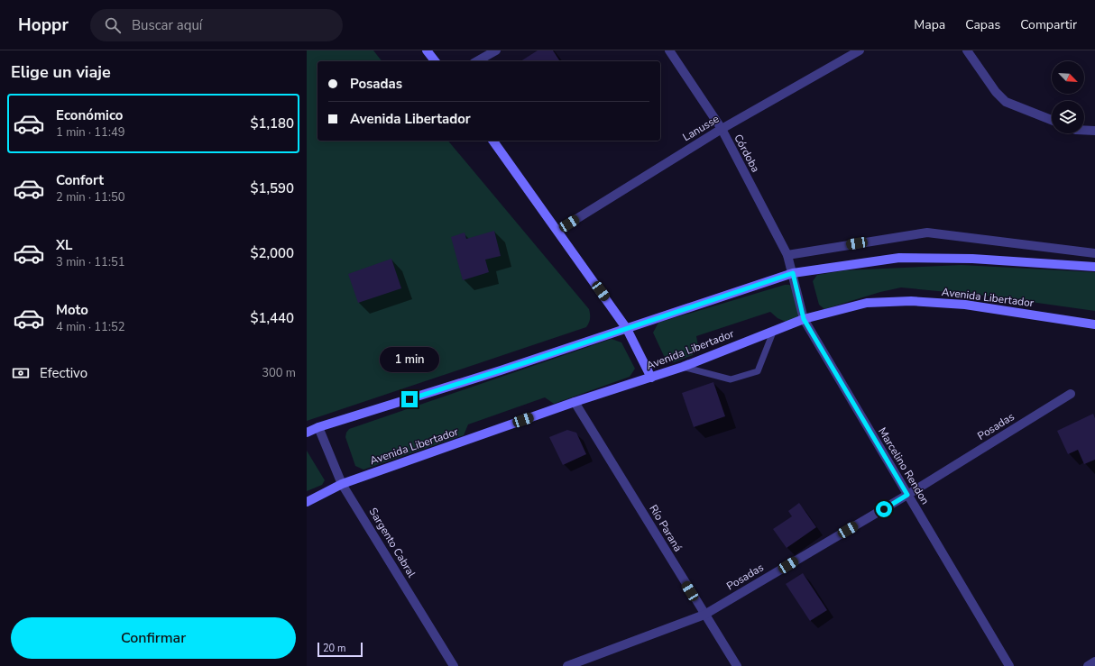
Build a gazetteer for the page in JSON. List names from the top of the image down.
{
  "streets": {
    "main road": ["Avenida Libertador"],
    "street": [
      "Lanusse",
      "Córdoba",
      "Posadas",
      "Marcelino Rendon",
      "Río Paraná",
      "Sargento Cabral"
    ]
  },
  "crossings": [
    ["Lanusse", "Córdoba"],
    ["Córdoba", "Marcelino Rendon"],
    ["Avenida Libertador", "Marcelino Rendon"],
    ["Avenida Libertador", "Río Paraná"],
    ["Avenida Libertador", "Sargento Cabral"],
    ["Posadas", "Marcelino Rendon"],
    ["Posadas", "Río Paraná"]
  ],
  "scale_bar": "20 m",
  "north": "bottom right",
  "page": {
    "header": "Hoppr",
    "search": "Buscar aquí",
    "nav": ["Mapa", "Capas", "Compartir"],
    "heading": "Elige un viaje",
    "banner": ["Posadas", "Avenida Libertador"],
    "list": [
      {
        "name": "Económico",
        "note": "1 min · 11:49",
        "value": "$1,180"
      },
      {
        "name": "Confort",
        "note": "2 min · 11:50",
        "value": "$1,590"
      },
      {
        "name": "XL",
        "note": "3 min · 11:51",
        "value": "$2,000"
      },
      {
        "name": "Moto",
        "note": "4 min · 11:52",
        "value": "$1,440"
      }
    ],
    "bubble": "1 min",
    "pay": ["Efectivo", "300 m"],
    "buttons": "Confirmar",
    "scale": "20 m"
  }
}
